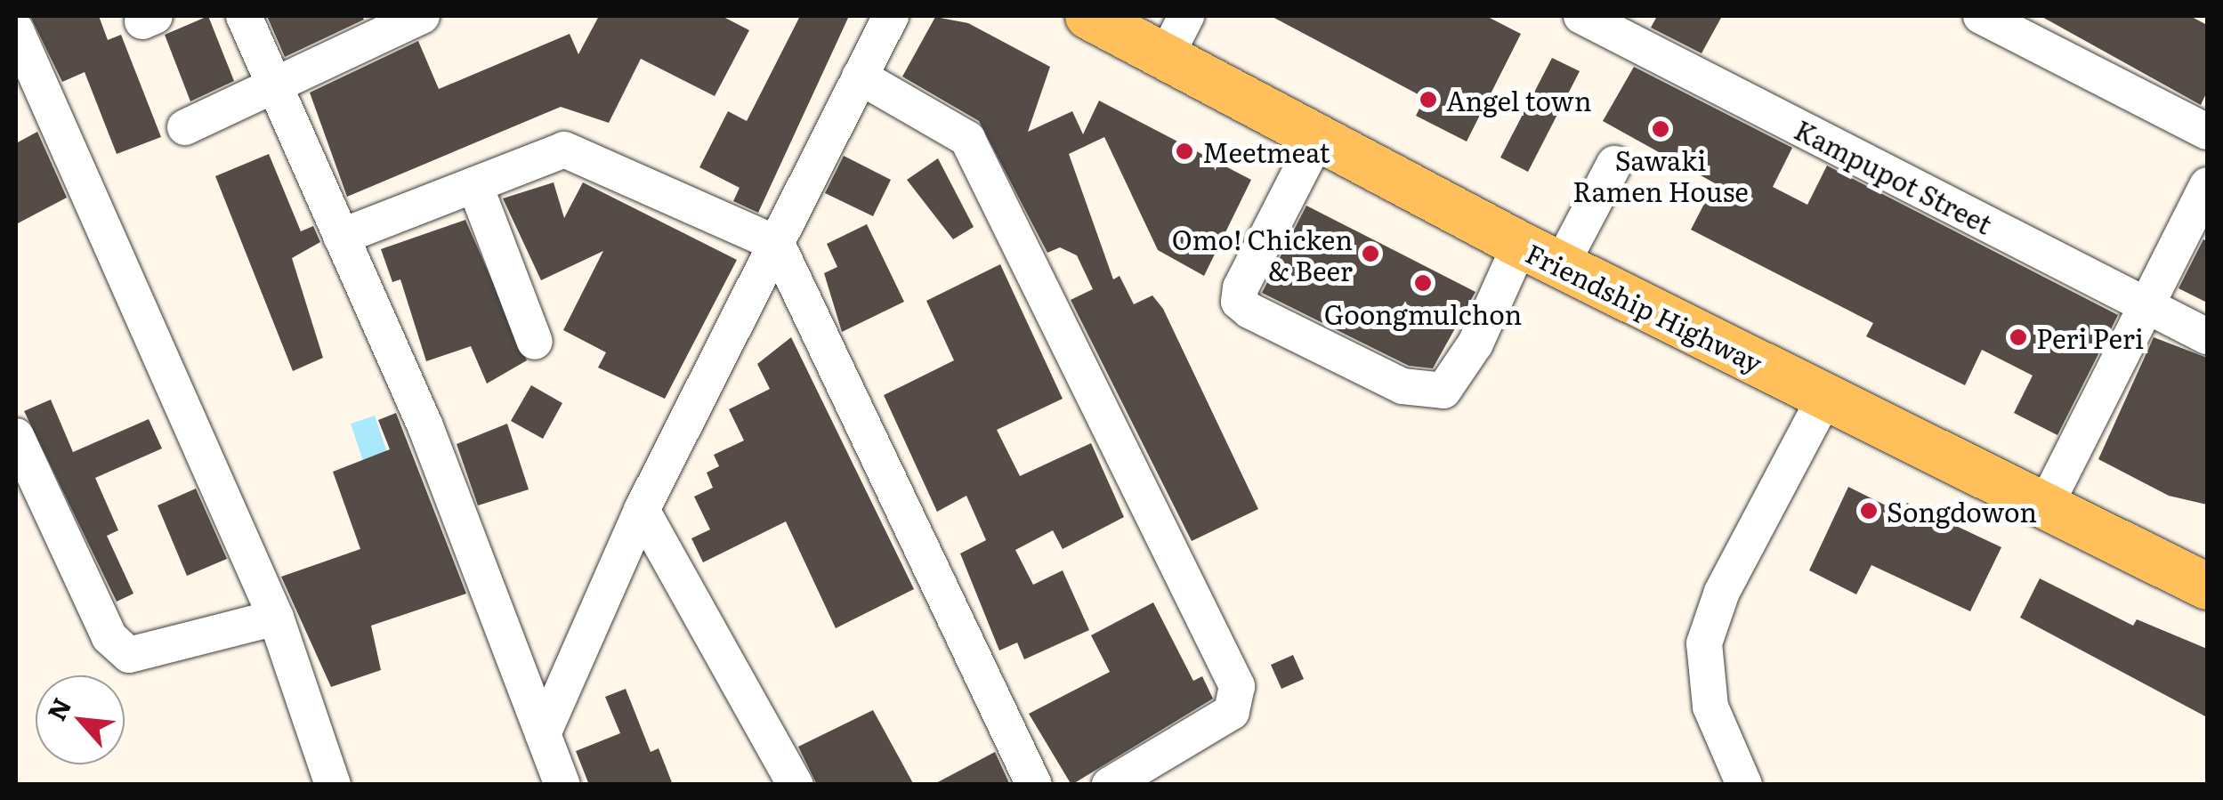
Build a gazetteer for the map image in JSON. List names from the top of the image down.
{
  "streets": {
    "main road": ["Friendship Highway"],
    "street": ["Kampupot Street"]
  },
  "places": [
    "Angel town",
    "Sawaki Ramen House",
    "Meetmeat",
    "Omo! Chicken & Beer",
    "Goongmulchon",
    "Peri Peri",
    "Songdowon"
  ],
  "north": "top left"
}
